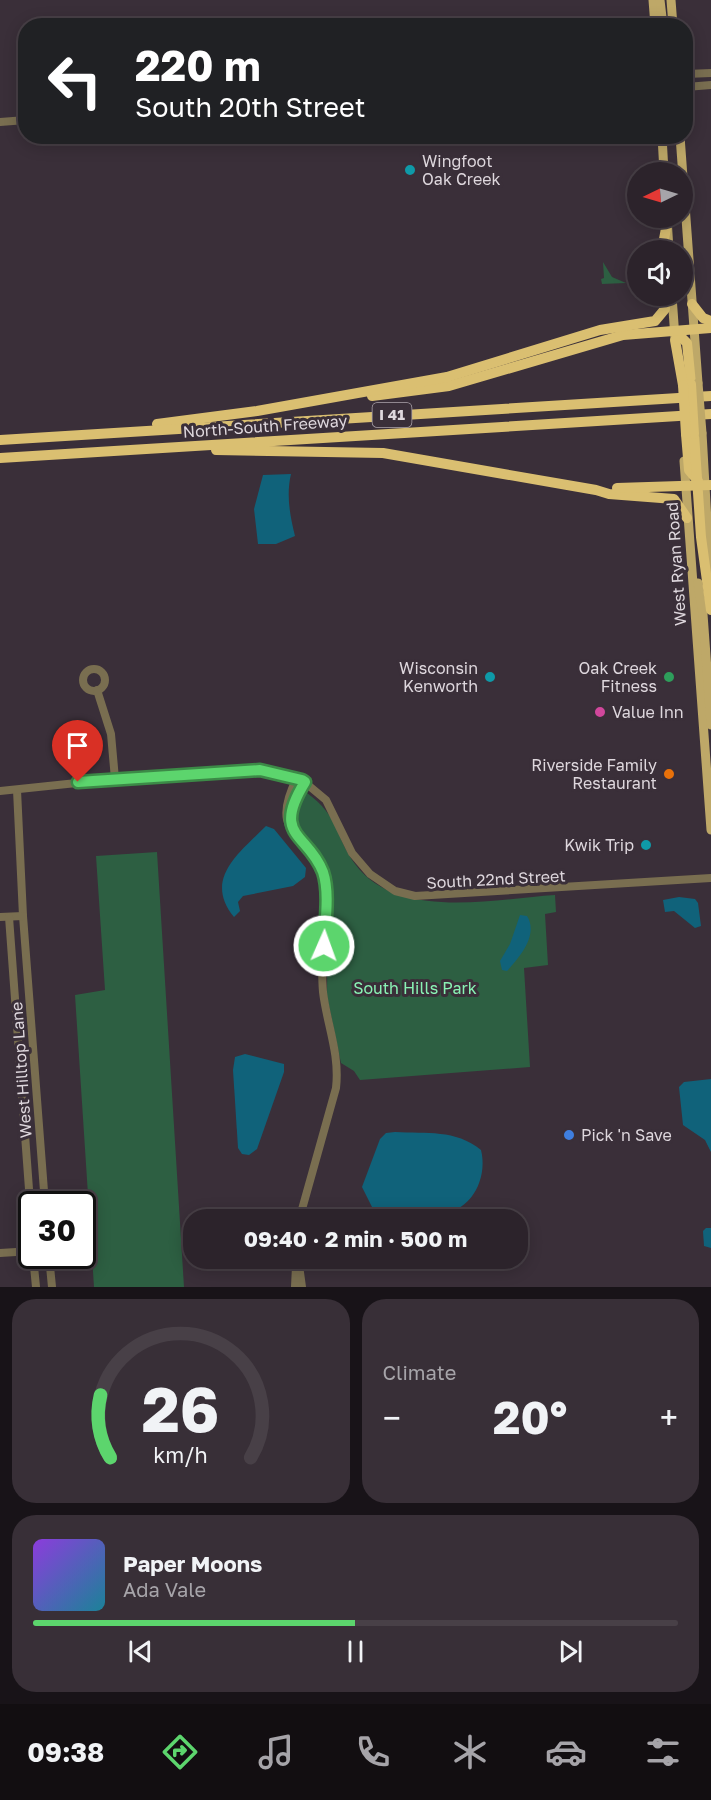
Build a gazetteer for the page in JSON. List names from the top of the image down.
{
  "streets": {
    "highway": ["I 41", "North-South Freeway"],
    "main road": ["West Ryan Road"],
    "street": ["South 22nd Street", "West Hilltop Lane"]
  },
  "parks": ["South Hills Park"],
  "places": [
    "Wingfoot Oak Creek",
    "Wisconsin Kenworth",
    "Oak Creek Fitness",
    "Value Inn",
    "Riverside Family Restaurant",
    "Kwik Trip",
    "Pick 'n Save"
  ],
  "north": "left",
  "page": {
    "turn": ["220 m", "South 20th Street"],
    "limit": "30",
    "trip": "09:40 · 2 min · 500 m",
    "tile": "Climate",
    "heat": ["−", "20°", "+"],
    "song": ["Paper Moons", "Ada Vale"],
    "tabs": "09:38",
    "gauge": ["26", "km/h"]
  }
}
